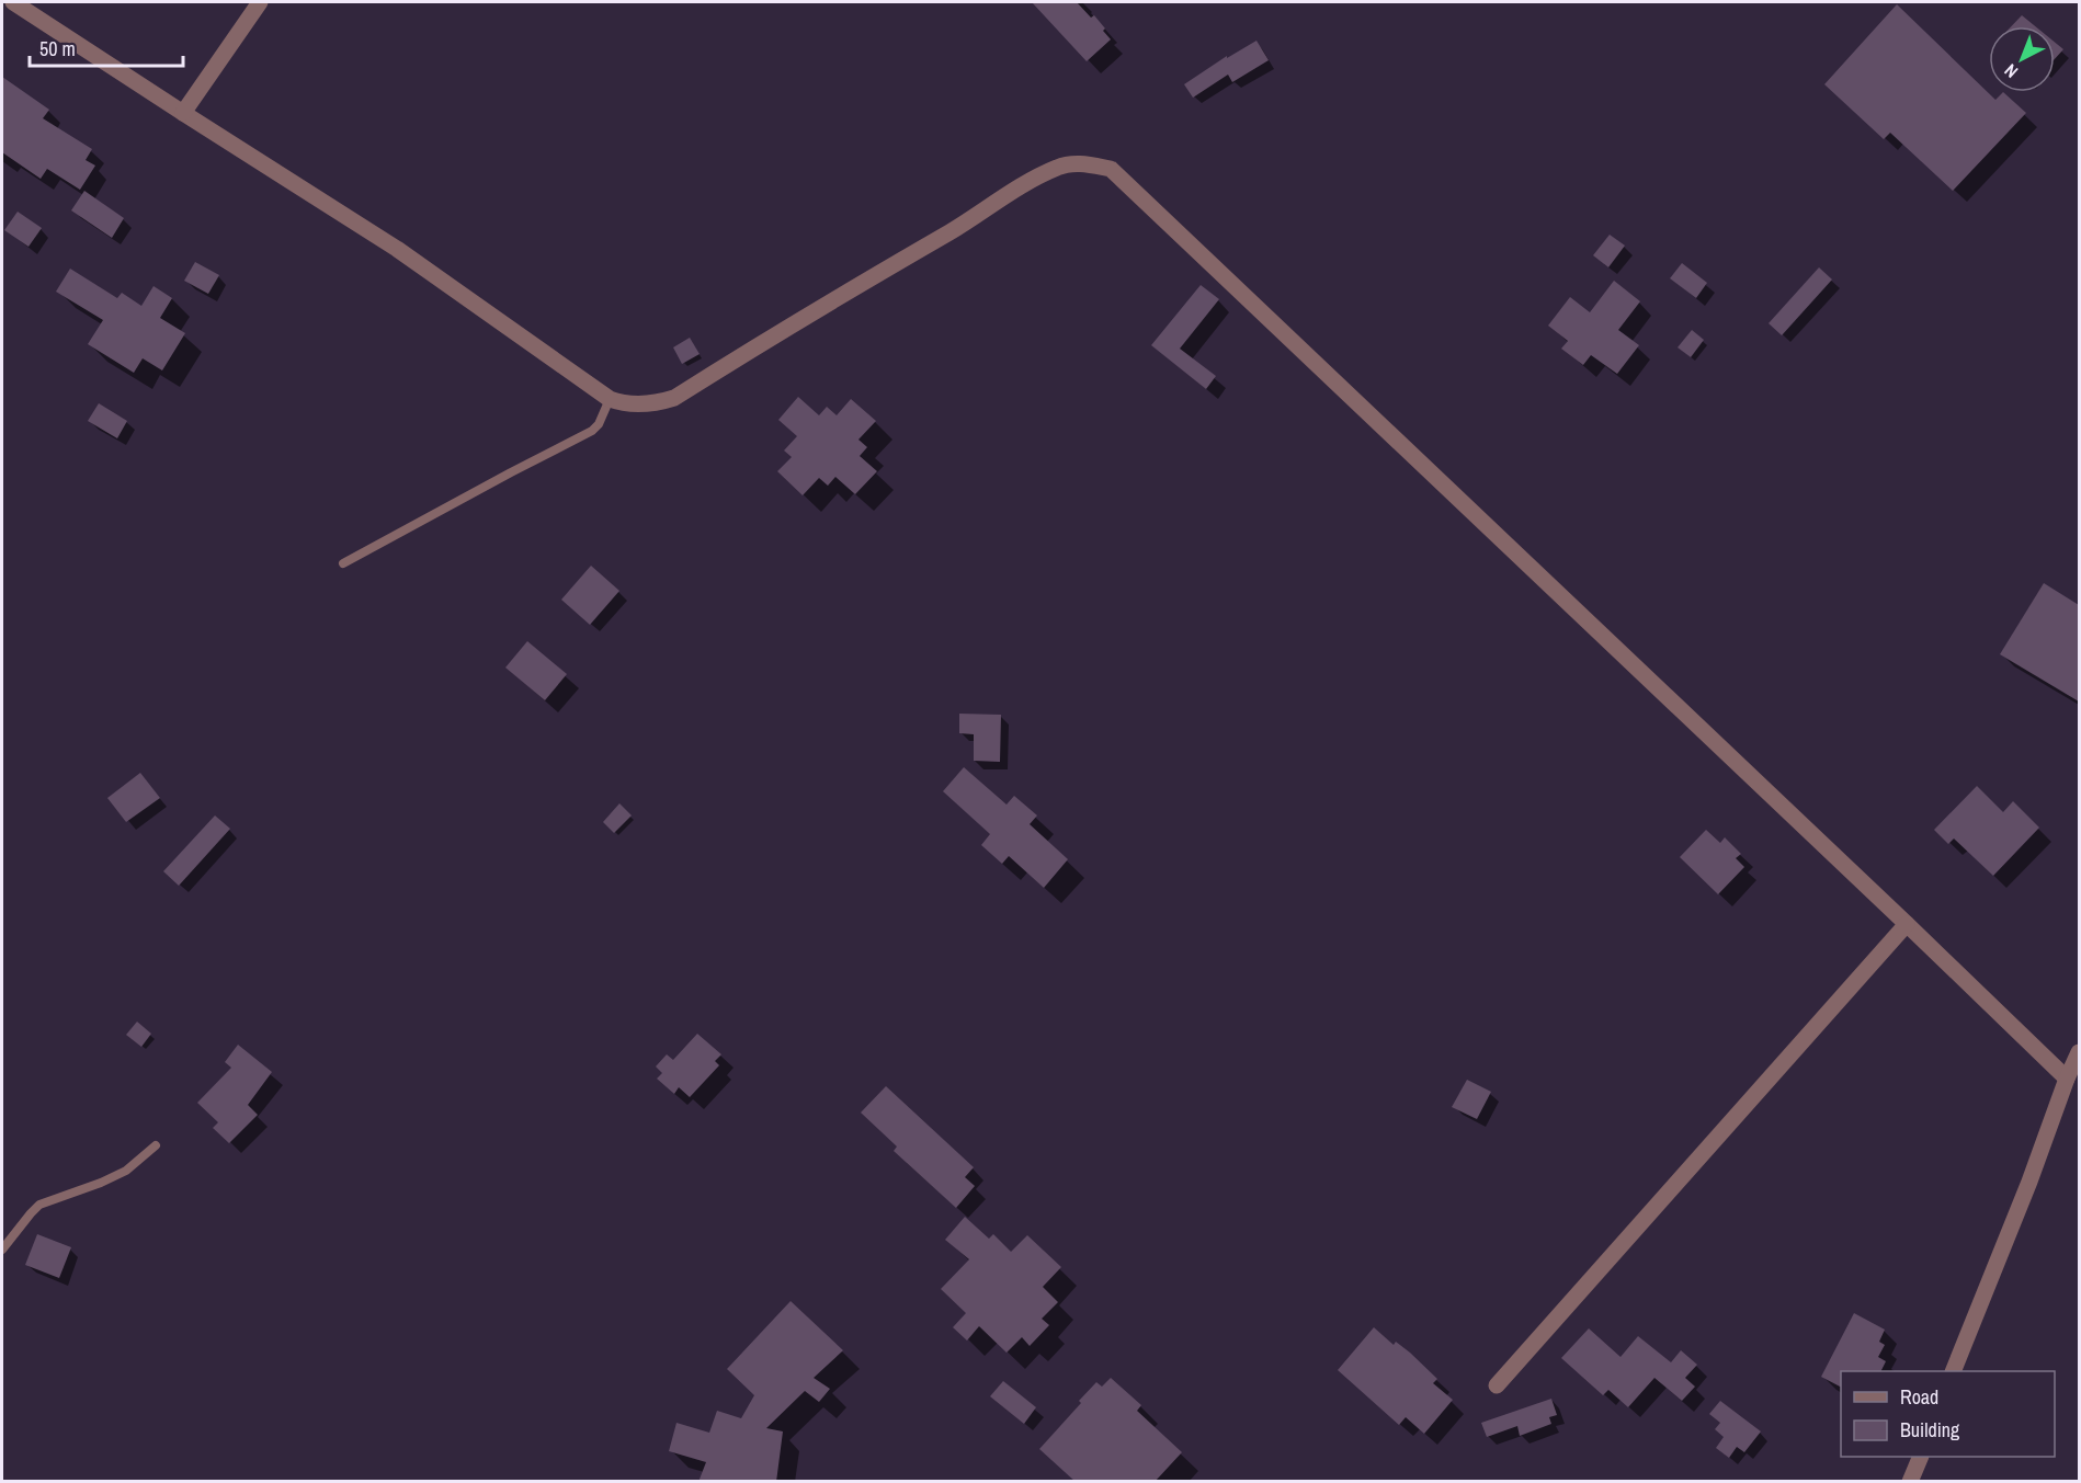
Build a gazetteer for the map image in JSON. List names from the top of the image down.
{
  "legend": ["Road", "Building"],
  "scale_bar": "50 m",
  "north": "bottom left"
}
